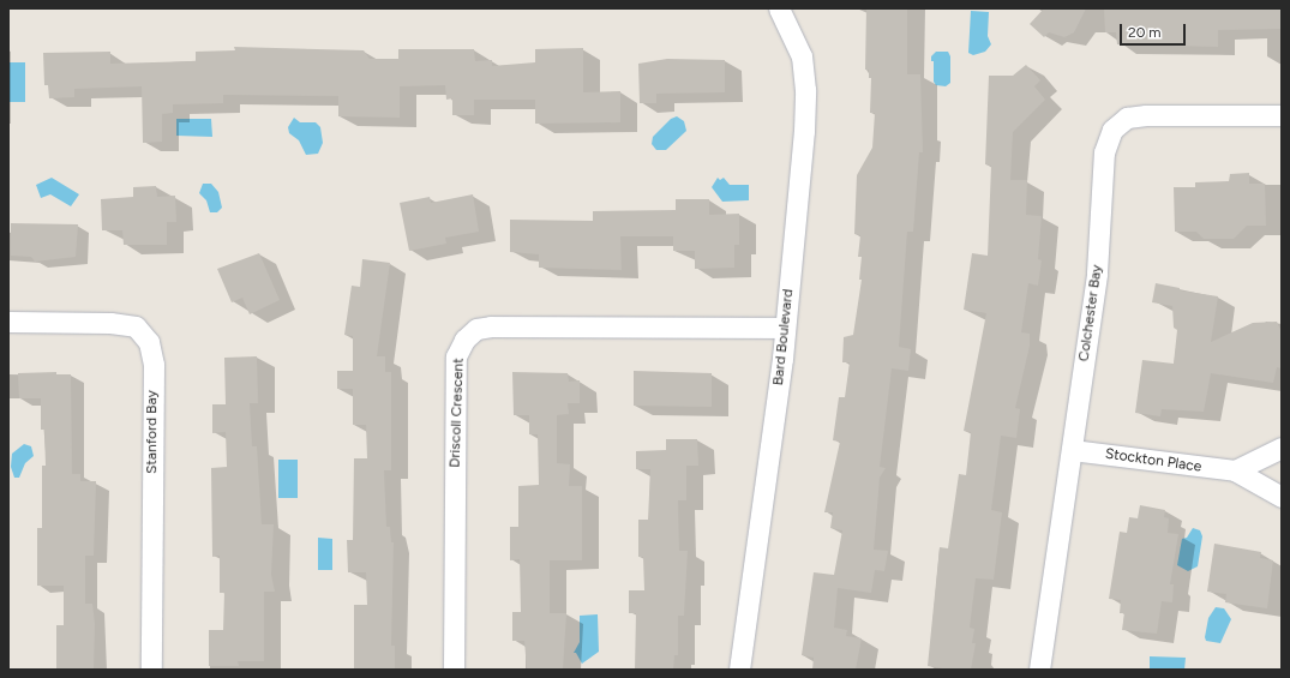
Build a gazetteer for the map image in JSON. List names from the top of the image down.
{
  "streets": {
    "street": [
      "Colchester Bay",
      "Bard Boulevard",
      "Driscoll Crescent",
      "Stanford Bay",
      "Stockton Place"
    ]
  },
  "crossings": [
    ["Colchester Bay", "Stockton Place"],
    ["Bard Boulevard", "Driscoll Crescent"]
  ],
  "scale_bar": "20 m"
}
